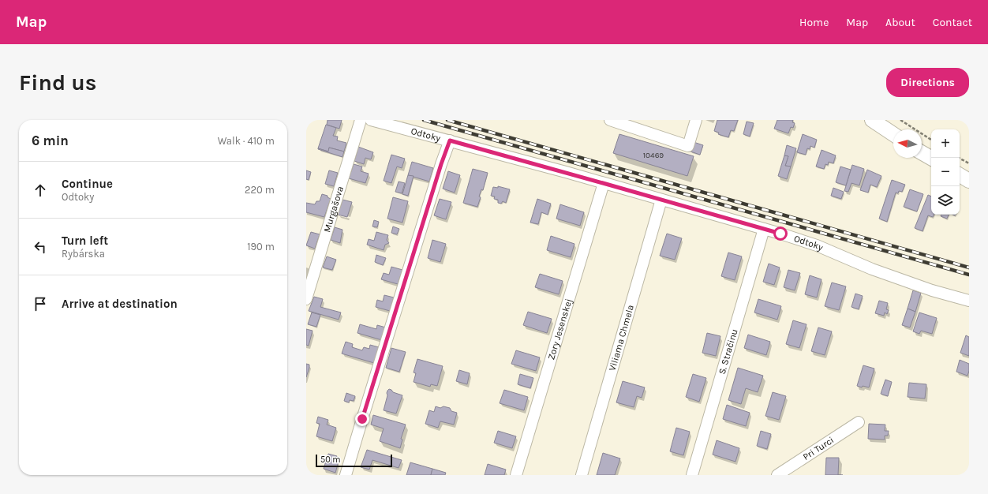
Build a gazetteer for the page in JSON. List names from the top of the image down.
{
  "streets": {
    "street": [
      "Odtoky",
      "Murgašova",
      "Zory Jesenskej",
      "Viliama Chmela",
      "S. Stračinu",
      "Pri Turci"
    ]
  },
  "crossings": [
    ["Odtoky", "Zory Jesenskej"],
    ["Odtoky", "Viliama Chmela"],
    ["Odtoky", "S. Stračinu"]
  ],
  "house_numbers": ["10469"],
  "scale_bar": "50 m",
  "north": "left",
  "page": {
    "header": "Map",
    "nav": [
      "Home",
      "Map",
      "About",
      "Contact"
    ],
    "buttons": "Directions",
    "title": "Find us",
    "heading": ["6 min", "Walk · 410 m"],
    "map_buttons": ["+", "−"],
    "list": [
      ["Continue", "Odtoky", "220 m"],
      ["Turn left", "Rybárska", "190 m"],
      "Arrive at destination"
    ],
    "scale": "50 m"
  }
}
